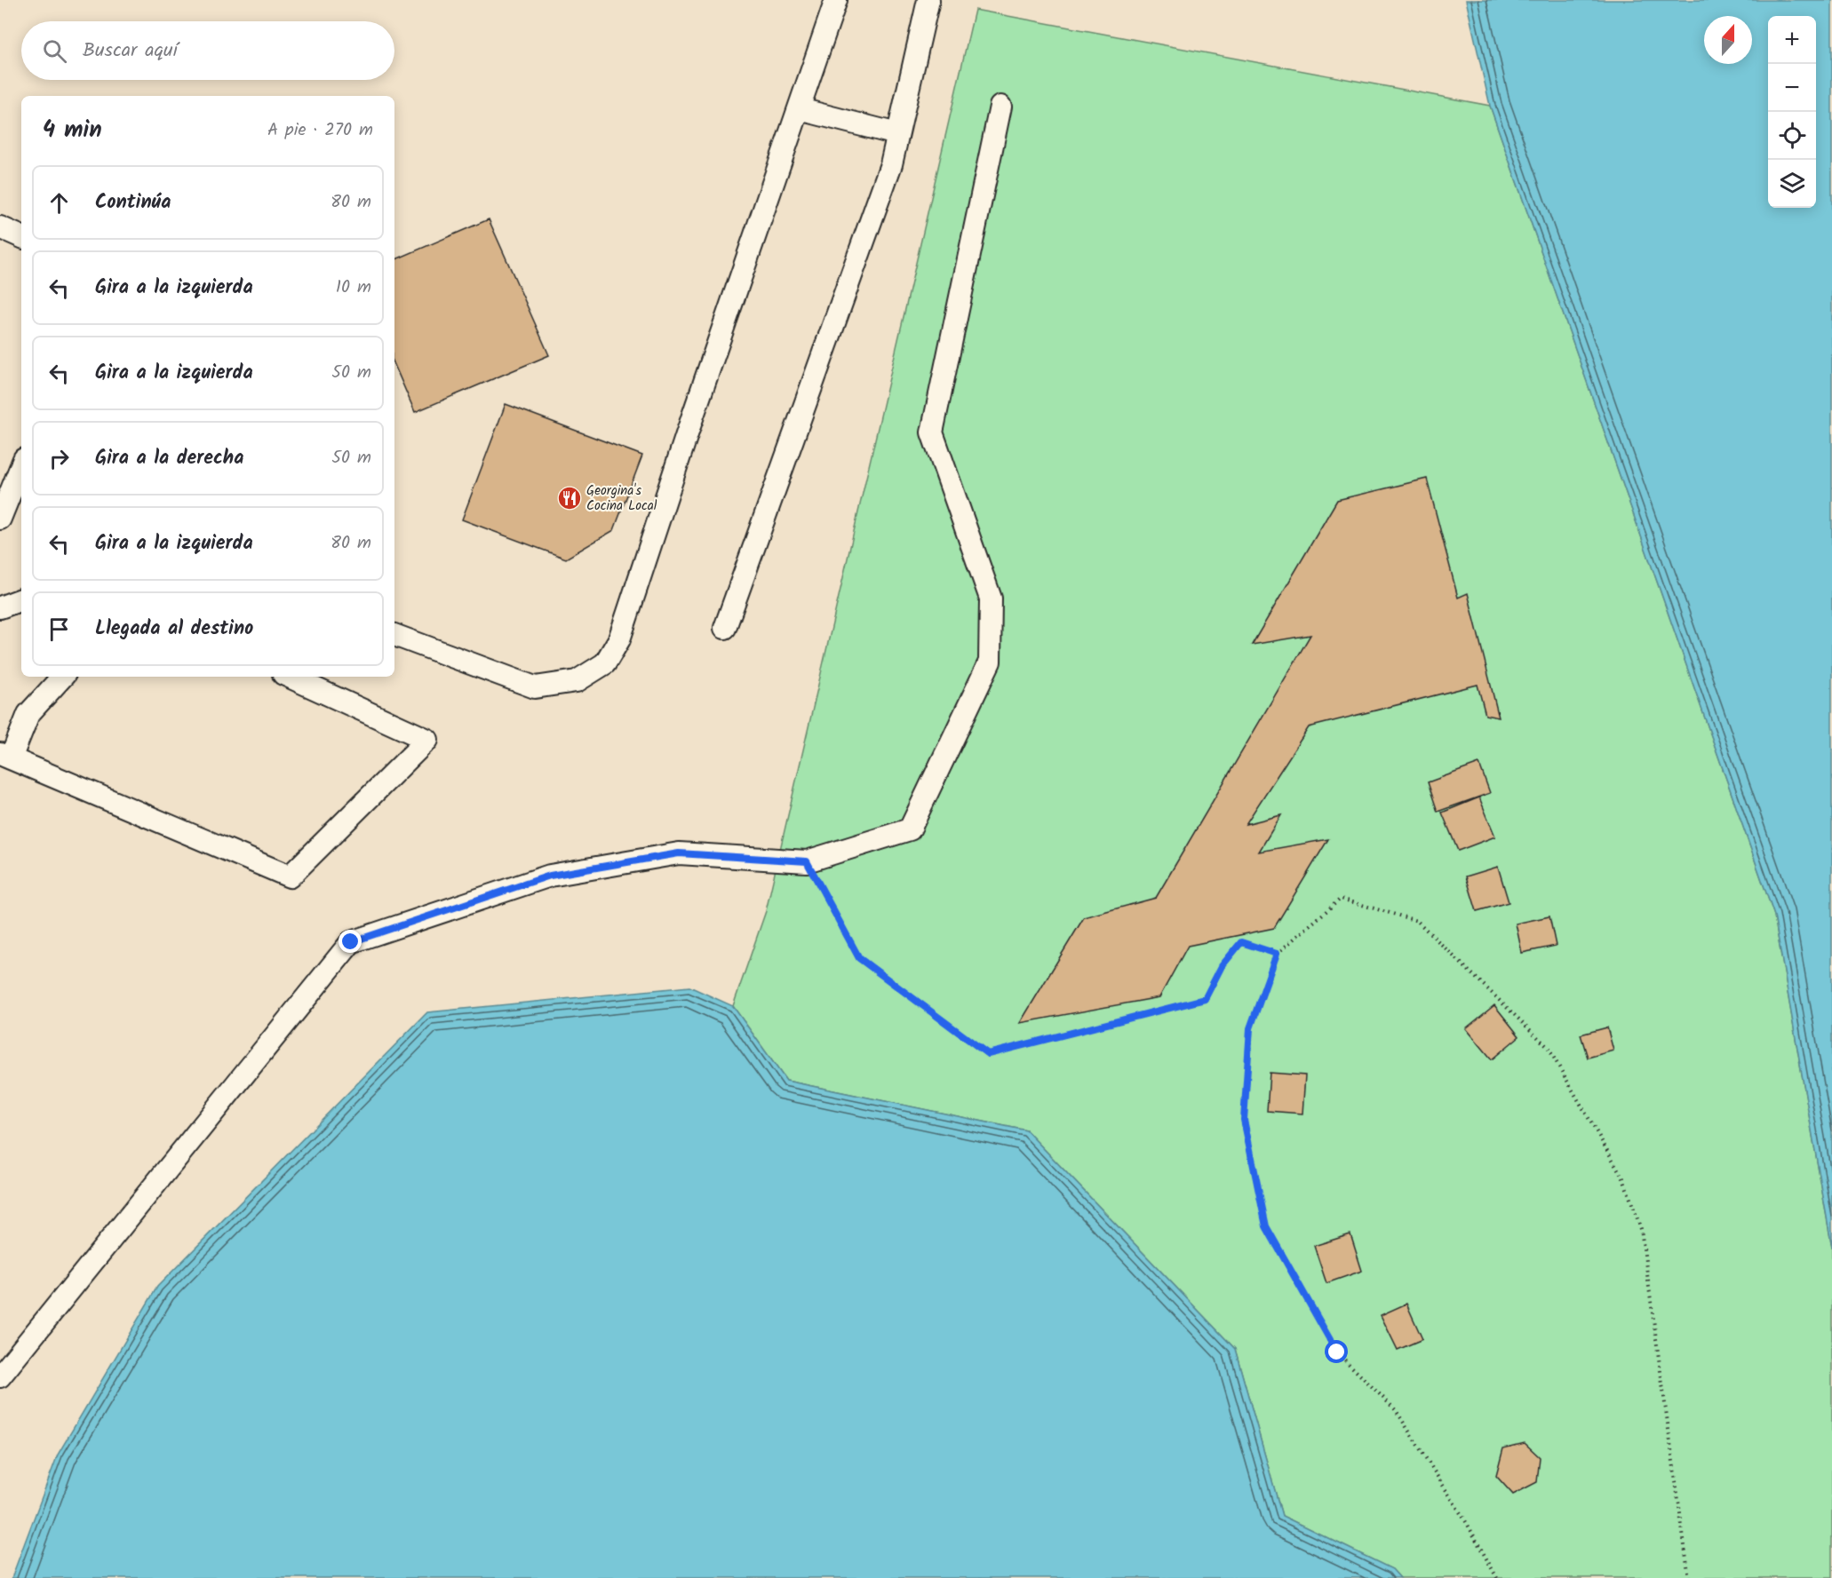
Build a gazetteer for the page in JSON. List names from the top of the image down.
{
  "places": {
    "restaurant": ["Georgina's Cocina Local"]
  },
  "north": "top",
  "page": {
    "map_buttons": ["+", "−"],
    "search": "Buscar aquí",
    "heading": ["4 min", "A pie · 270 m"],
    "list": [
      ["Continúa", "80 m"],
      ["Gira a la izquierda", "10 m"],
      ["Gira a la izquierda", "50 m"],
      ["Gira a la derecha", "50 m"],
      ["Gira a la izquierda", "80 m"],
      "Llegada al destino"
    ]
  }
}
